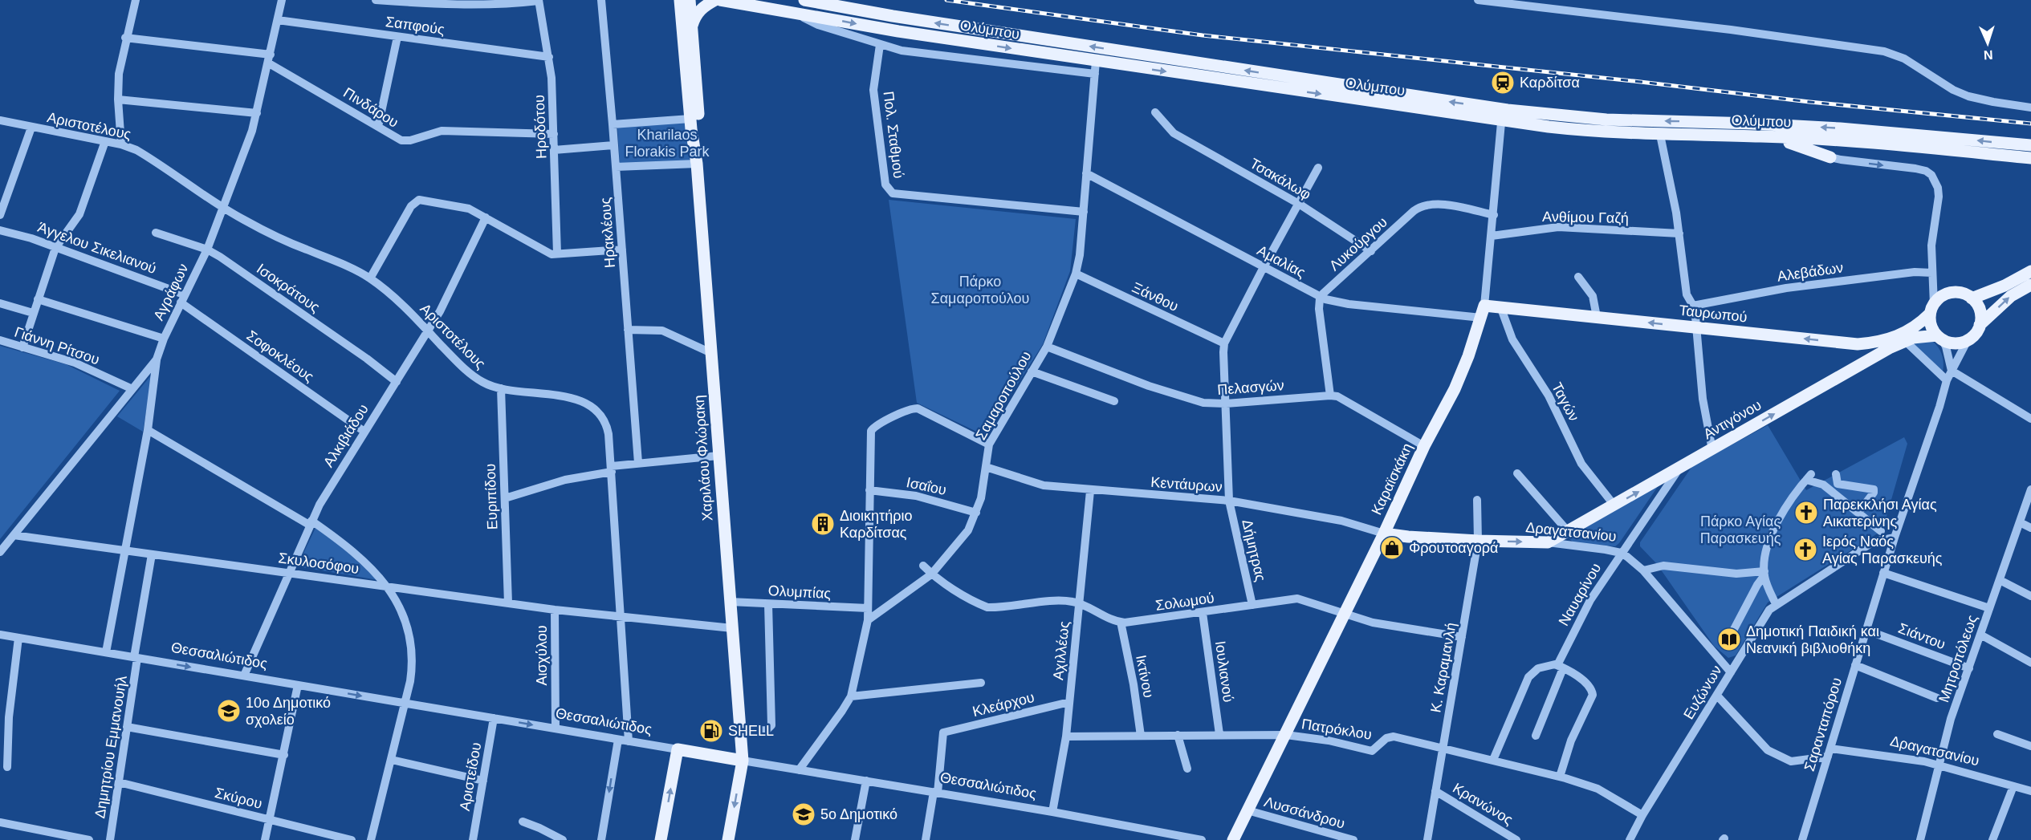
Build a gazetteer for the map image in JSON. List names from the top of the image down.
{
  "streets": {
    "main road": [
      "Ολύμπου",
      "Ταυρωπού",
      "Αντιγόνου",
      "Χαριλάου Φλώρακη",
      "Καραϊσκάκη",
      "Δραγατσανίου",
      "Θεσσαλιώτιδος"
    ],
    "street": [
      "Σαπφούς",
      "Πινδάρου",
      "Αριστοτέλους",
      "Ηροδότου",
      "Πολ. Σταθμού",
      "Τσακάλωφ",
      "Ανθίμου Γαζή",
      "Ηρακλέους",
      "Λυκούργου",
      "Άγγελου Σικελιανού",
      "Αμαλίας",
      "Αλεβάδων",
      "Ισοκράτους",
      "Αγράφων",
      "Ξάνθου",
      "Γιάννη Ρίτσου",
      "Σοφοκλέους",
      "Πελασγών",
      "Σαμαροπούλου",
      "Ταγών",
      "Αλκιβιάδου",
      "Κεντάυρων",
      "Ισαΐου",
      "Ευριπίδου",
      "Δήμητρας",
      "Σκυλοσόφου",
      "Ολυμπίας",
      "Ναυαρίνου",
      "Σολωμού",
      "Σιάντου",
      "Αχιλλέως",
      "Αισχύλου",
      "Μητροπόλεως",
      "Κ. Καραμανλή",
      "Ιουλιανού",
      "Ικτίνου",
      "Ευζώνων",
      "Κλεάρχου",
      "Σαρανταπόρου",
      "Πατρόκλου",
      "Δημητρίου Εμμανουήλ",
      "Αριστείδου",
      "Σκύρου",
      "Κρανώνος",
      "Λυσσάνδρου"
    ]
  },
  "crossings": [
    ["Σαπφούς", "Ηροδότου"],
    ["Σαπφούς", "Αγράφων"],
    ["Ολύμπου", "Σαμαροπούλου"],
    ["Ολύμπου", "Καραϊσκάκη"],
    ["Πινδάρου", "Ηροδότου"],
    ["Πινδάρου", "Αγράφων"],
    ["Αριστοτέλους", "Αγράφων"],
    ["Αριστοτέλους", "Αλκιβιάδου"],
    ["Αριστοτέλους", "Ευριπίδου"],
    ["Αριστοτέλους", "Σκυλοσόφου"],
    ["Αριστοτέλους", "Θεσσαλιώτιδος"],
    ["Πολ. Σταθμού", "Σαμαροπούλου"],
    ["Τσακάλωφ", "Λυκούργου"],
    ["Ανθίμου Γαζή", "Καραϊσκάκη"],
    ["Λυκούργου", "Αμαλίας"],
    ["Λυκούργου", "Καραϊσκάκη"],
    ["Άγγελου Σικελιανού", "Αγράφων"],
    ["Άγγελου Σικελιανού", "Σοφοκλέους"],
    ["Αμαλίας", "Σαμαροπούλου"],
    ["Αμαλίας", "Καραϊσκάκη"],
    ["Ισοκράτους", "Αγράφων"],
    ["Ισοκράτους", "Αλκιβιάδου"],
    ["Αγράφων", "Γιάννη Ρίτσου"],
    ["Αγράφων", "Σοφοκλέους"],
    ["Αγράφων", "Σκυλοσόφου"],
    ["Ξάνθου", "Σαμαροπούλου"],
    ["Ξάνθου", "Δήμητρας"],
    ["Ταυρωπού", "Ταγών"],
    ["Ταυρωπού", "Αντιγόνου"],
    ["Ταυρωπού", "Καραϊσκάκη"],
    ["Ταυρωπού", "Σαρανταπόρου"],
    ["Σοφοκλέους", "Αλκιβιάδου"],
    ["Πελασγών", "Σαμαροπούλου"],
    ["Πελασγών", "Καραϊσκάκη"],
    ["Πελασγών", "Δήμητρας"],
    ["Σαμαροπούλου", "Κεντάυρων"],
    ["Σαμαροπούλου", "Ισαΐου"],
    ["Ταγών", "Αντιγόνου"],
    ["Αντιγόνου", "Δραγατσανίου"],
    ["Αντιγόνου", "Ναυαρίνου"],
    ["Αντιγόνου", "Σαρανταπόρου"],
    ["Αλκιβιάδου", "Σκυλοσόφου"],
    ["Αλκιβιάδου", "Θεσσαλιώτιδος"],
    ["Χαριλάου Φλώρακη", "Σκυλοσόφου"],
    ["Χαριλάου Φλώρακη", "Ολυμπίας"],
    ["Χαριλάου Φλώρακη", "Θεσσαλιώτιδος"],
    ["Καραϊσκάκη", "Κεντάυρων"],
    ["Καραϊσκάκη", "Δραγατσανίου"],
    ["Καραϊσκάκη", "Σολωμού"],
    ["Καραϊσκάκη", "Πατρόκλου"],
    ["Καραϊσκάκη", "Λυσσάνδρου"],
    ["Κεντάυρων", "Δραγατσανίου"],
    ["Κεντάυρων", "Δήμητρας"],
    ["Κεντάυρων", "Αχιλλέως"],
    ["Ευριπίδου", "Σκυλοσόφου"],
    ["Δραγατσανίου", "Ναυαρίνου"],
    ["Δραγατσανίου", "Μητροπόλεως"],
    ["Δραγατσανίου", "Κ. Καραμανλή"],
    ["Δραγατσανίου", "Ευζώνων"],
    ["Δραγατσανίου", "Σαρανταπόρου"],
    ["Δήμητρας", "Σολωμού"],
    ["Σκυλοσόφου", "Αισχύλου"],
    ["Σκυλοσόφου", "Δημητρίου Εμμανουήλ"],
    ["Σολωμού", "Κ. Καραμανλή"],
    ["Σολωμού", "Ιουλιανού"],
    ["Σολωμού", "Ικτίνου"],
    ["Σιάντου", "Μητροπόλεως"],
    ["Σιάντου", "Σαρανταπόρου"],
    ["Αχιλλέως", "Θεσσαλιώτιδος"],
    ["Αχιλλέως", "Κλεάρχου"],
    ["Αχιλλέως", "Πατρόκλου"],
    ["Θεσσαλιώτιδος", "Αισχύλου"],
    ["Θεσσαλιώτιδος", "Κλεάρχου"],
    ["Θεσσαλιώτιδος", "Δημητρίου Εμμανουήλ"],
    ["Θεσσαλιώτιδος", "Αριστείδου"],
    ["Κ. Καραμανλή", "Πατρόκλου"],
    ["Κ. Καραμανλή", "Κρανώνος"],
    ["Ιουλιανού", "Πατρόκλου"],
    ["Ικτίνου", "Πατρόκλου"],
    ["Ευζώνων", "Σαρανταπόρου"],
    ["Ευζώνων", "Πατρόκλου"],
    ["Δημητρίου Εμμανουήλ", "Σκύρου"]
  ],
  "one_way": ["Ταυρωπού", "Αντιγόνου"],
  "parks": ["Kharilaos Florakis Park", "Πάρκο Σαμαροπούλου", "Πάρκο Αγίας Παρασκευής"],
  "places": {
    "station": ["Καρδίτσα"],
    "church": ["Παρεκκλήσι Αγίας Αικατερίνης", "Ιερός Ναός Αγίας Παρασκευής"],
    "building": ["Διοικητήριο Καρδίτσας"],
    "shop": ["Φρουτοαγορά"],
    "library": ["Δημοτική Παιδική και Νεανική βιβλιοθήκη"],
    "school or university": ["10ο Δημοτικό σχολείο", "5ο Δημοτικό"],
    "fuel station": ["SHELL"]
  },
  "north": "bottom"
}
